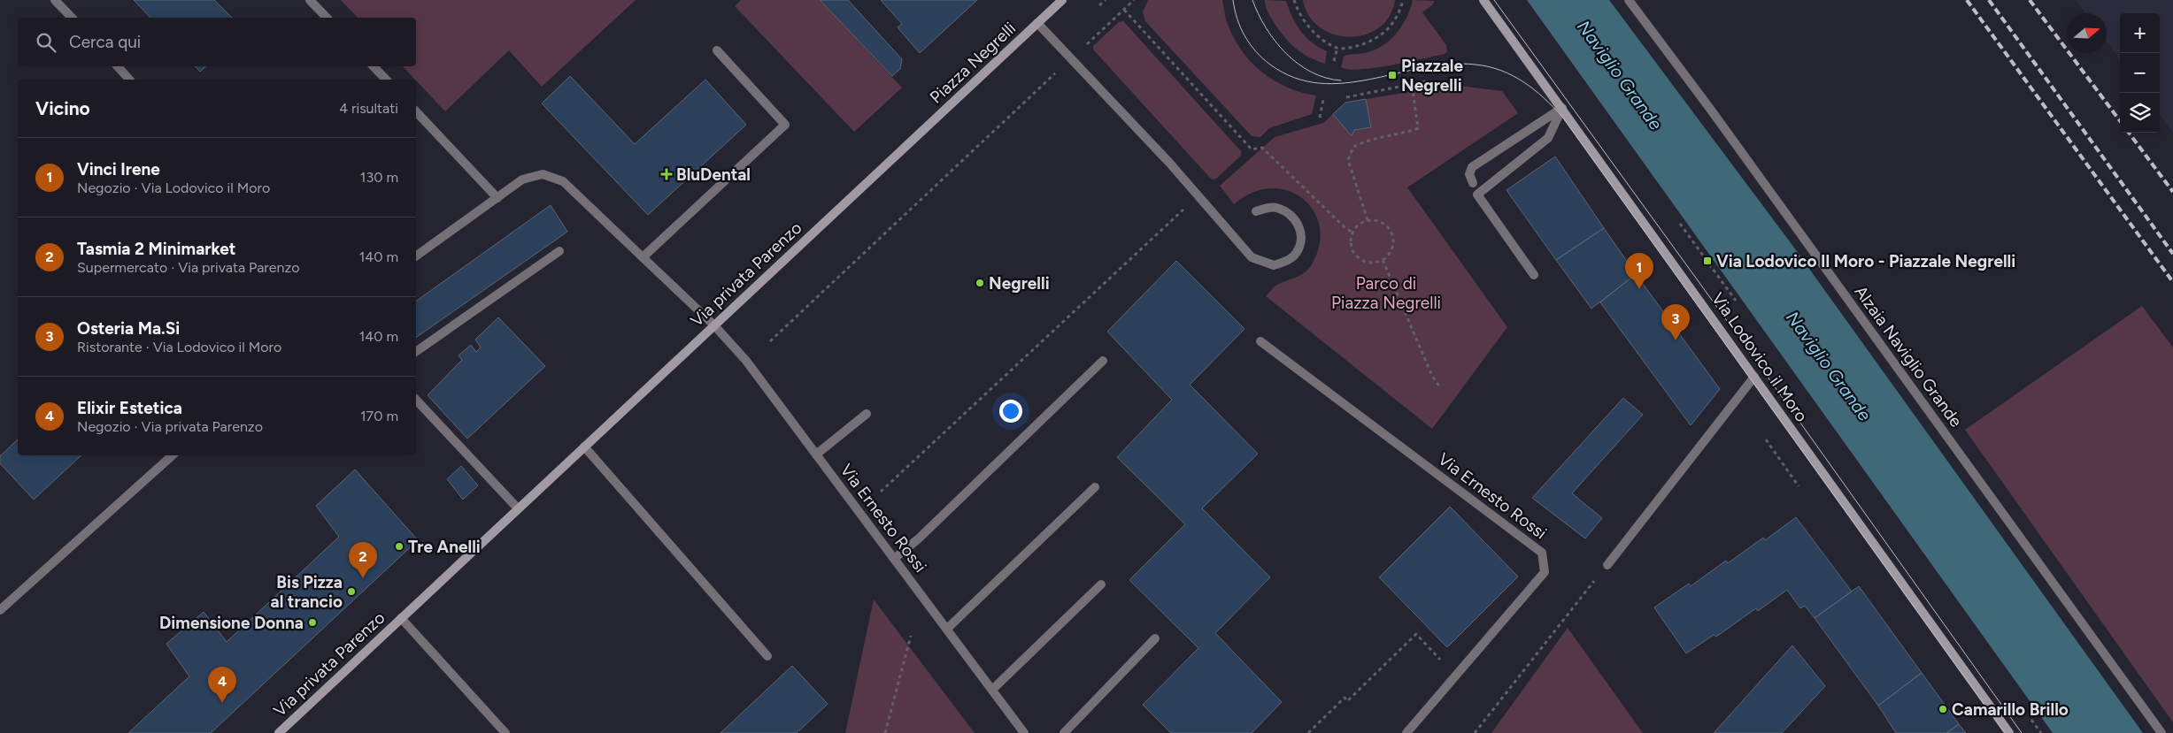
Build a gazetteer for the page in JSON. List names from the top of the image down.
{
  "streets": {
    "street": [
      "Piazza Negrelli",
      "Via privata Parenzo",
      "Alzaia Naviglio Grande",
      "Via Lodovico il Moro",
      "Via Ernesto Rossi"
    ]
  },
  "crossings": [
    ["Piazza Negrelli", "Via privata Parenzo"],
    ["Via privata Parenzo", "Via Ernesto Rossi"]
  ],
  "water": ["Naviglio Grande"],
  "parks": ["Parco di Piazza Negrelli"],
  "places": {
    "transit": ["Piazzale Negrelli", "Via Lodovico Il Moro - Piazzale Negrelli"],
    "health": ["BluDental"],
    "other": [
      "Negrelli",
      "Tre Anelli",
      "Bis Pizza al trancio",
      "Dimensione Donna",
      "Camarillo Brillo"
    ]
  },
  "north": "right",
  "page": {
    "map_buttons": ["+", "−"],
    "search": "Cerca qui",
    "heading": ["Vicino", "4 risultati"],
    "list": [
      {
        "mark": "1",
        "name": "Vinci Irene",
        "note": "Negozio · Via Lodovico il Moro",
        "value": "130 m"
      },
      {
        "mark": "2",
        "name": "Tasmia 2 Minimarket",
        "note": "Supermercato · Via privata Parenzo",
        "value": "140 m"
      },
      {
        "mark": "3",
        "name": "Osteria Ma.Si",
        "note": "Ristorante · Via Lodovico il Moro",
        "value": "140 m"
      },
      {
        "mark": "4",
        "name": "Elixir Estetica",
        "note": "Negozio · Via privata Parenzo",
        "value": "170 m"
      }
    ],
    "pins": [
      "1",
      "3",
      "2",
      "4"
    ]
  }
}
